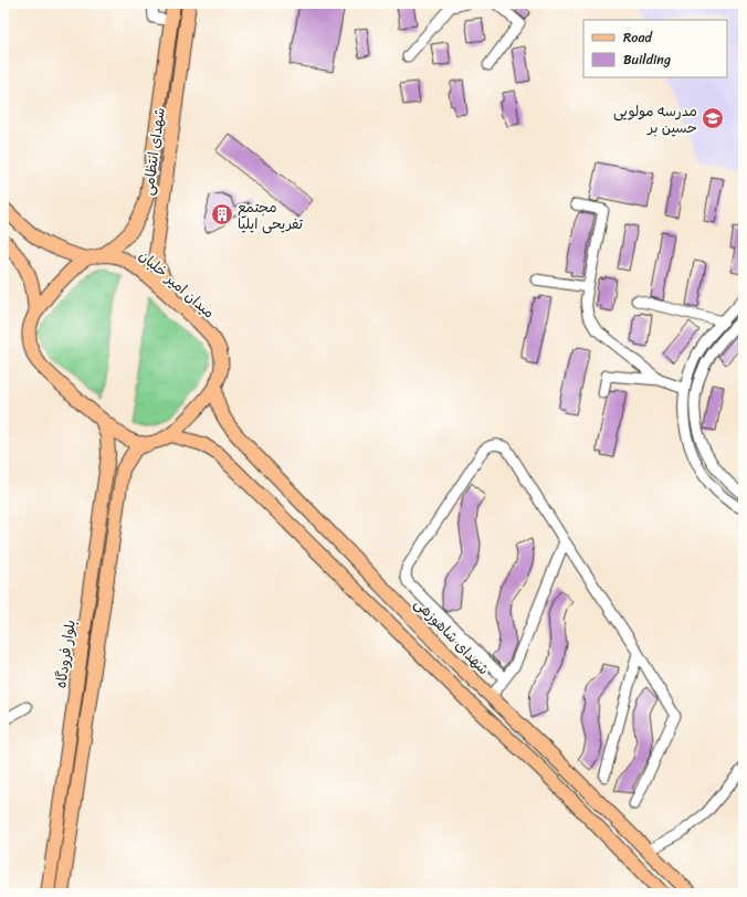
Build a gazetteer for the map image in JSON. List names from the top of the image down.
{
  "streets": {
    "main road": [
      "شهدای انتظامی",
      "میدان امیر خلبان",
      "شهدای شاهوزهی",
      "بلوار فرودگاه"
    ]
  },
  "crossings": [
    ["شهدای انتظامی", "میدان امیر خلبان"],
    ["میدان امیر خلبان", "شهدای شاهوزهی"]
  ],
  "places": {
    "school or university": ["مدرسه مولویی حسین بر"],
    "building": ["مجتمع تفریحی ایلیا"]
  },
  "legend": ["Road", "Building"]
}
